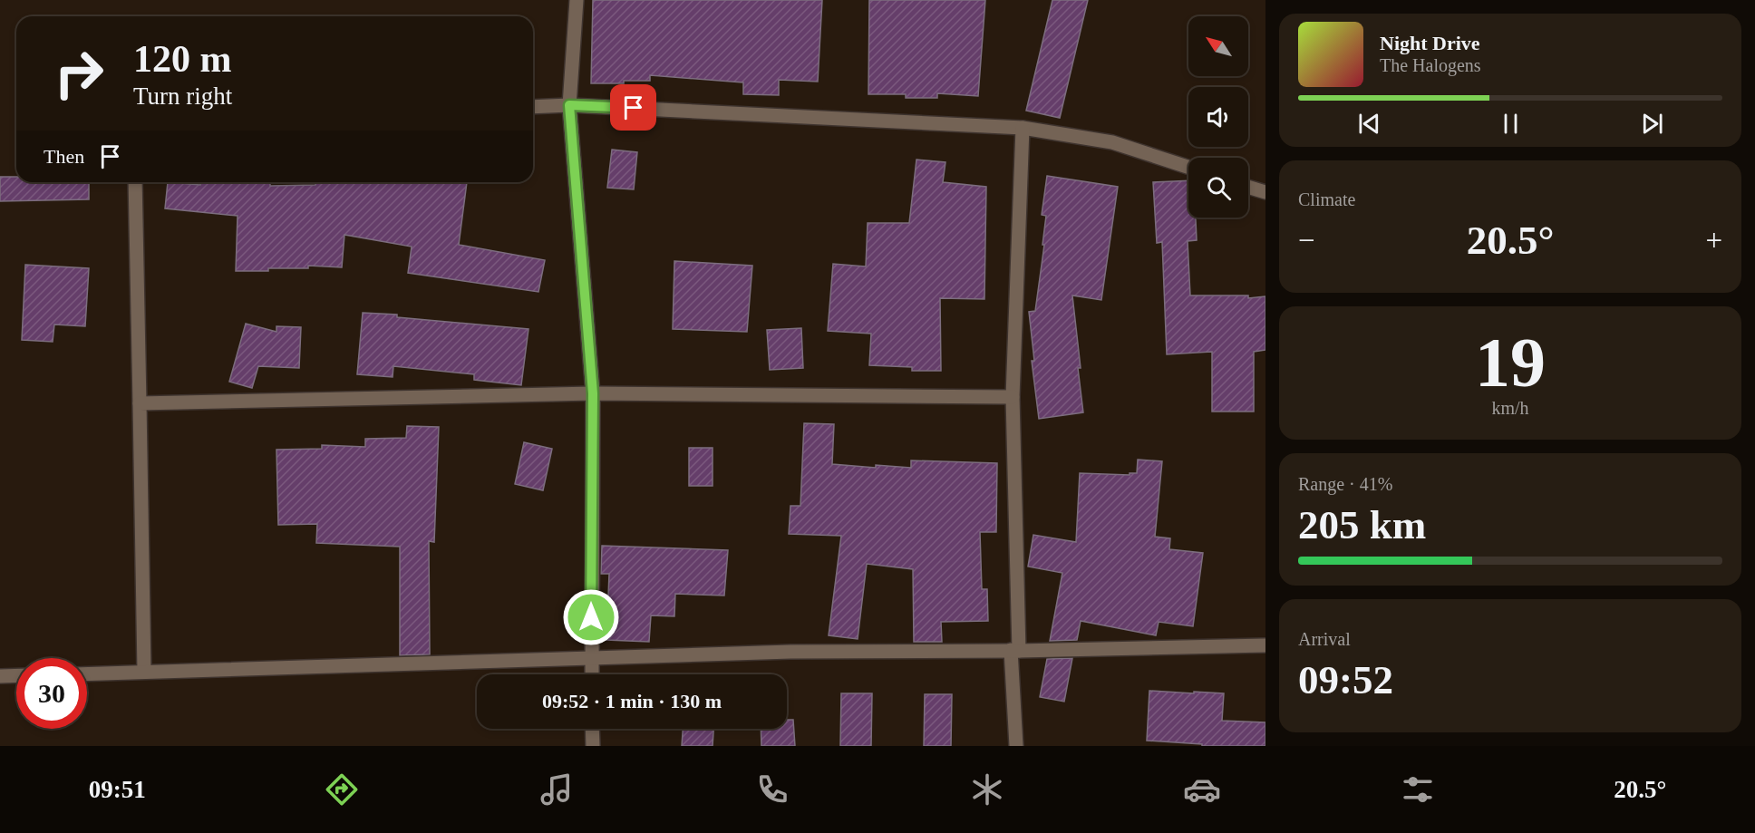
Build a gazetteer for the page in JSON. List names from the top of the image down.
{
  "north": "top left",
  "page": {
    "turn": ["120 m", "Turn right"],
    "song": ["Night Drive", "The Halogens"],
    "then": "Then",
    "tile": [
      "Climate",
      ["19", "km/h"],
      ["Range · 41%", "205 km"],
      ["Arrival", "09:52"]
    ],
    "heat": ["−", "20.5°", "+"],
    "limit": "30",
    "trip": "09:52 · 1 min · 130 m",
    "tabs": ["09:51", "20.5°"]
  }
}
